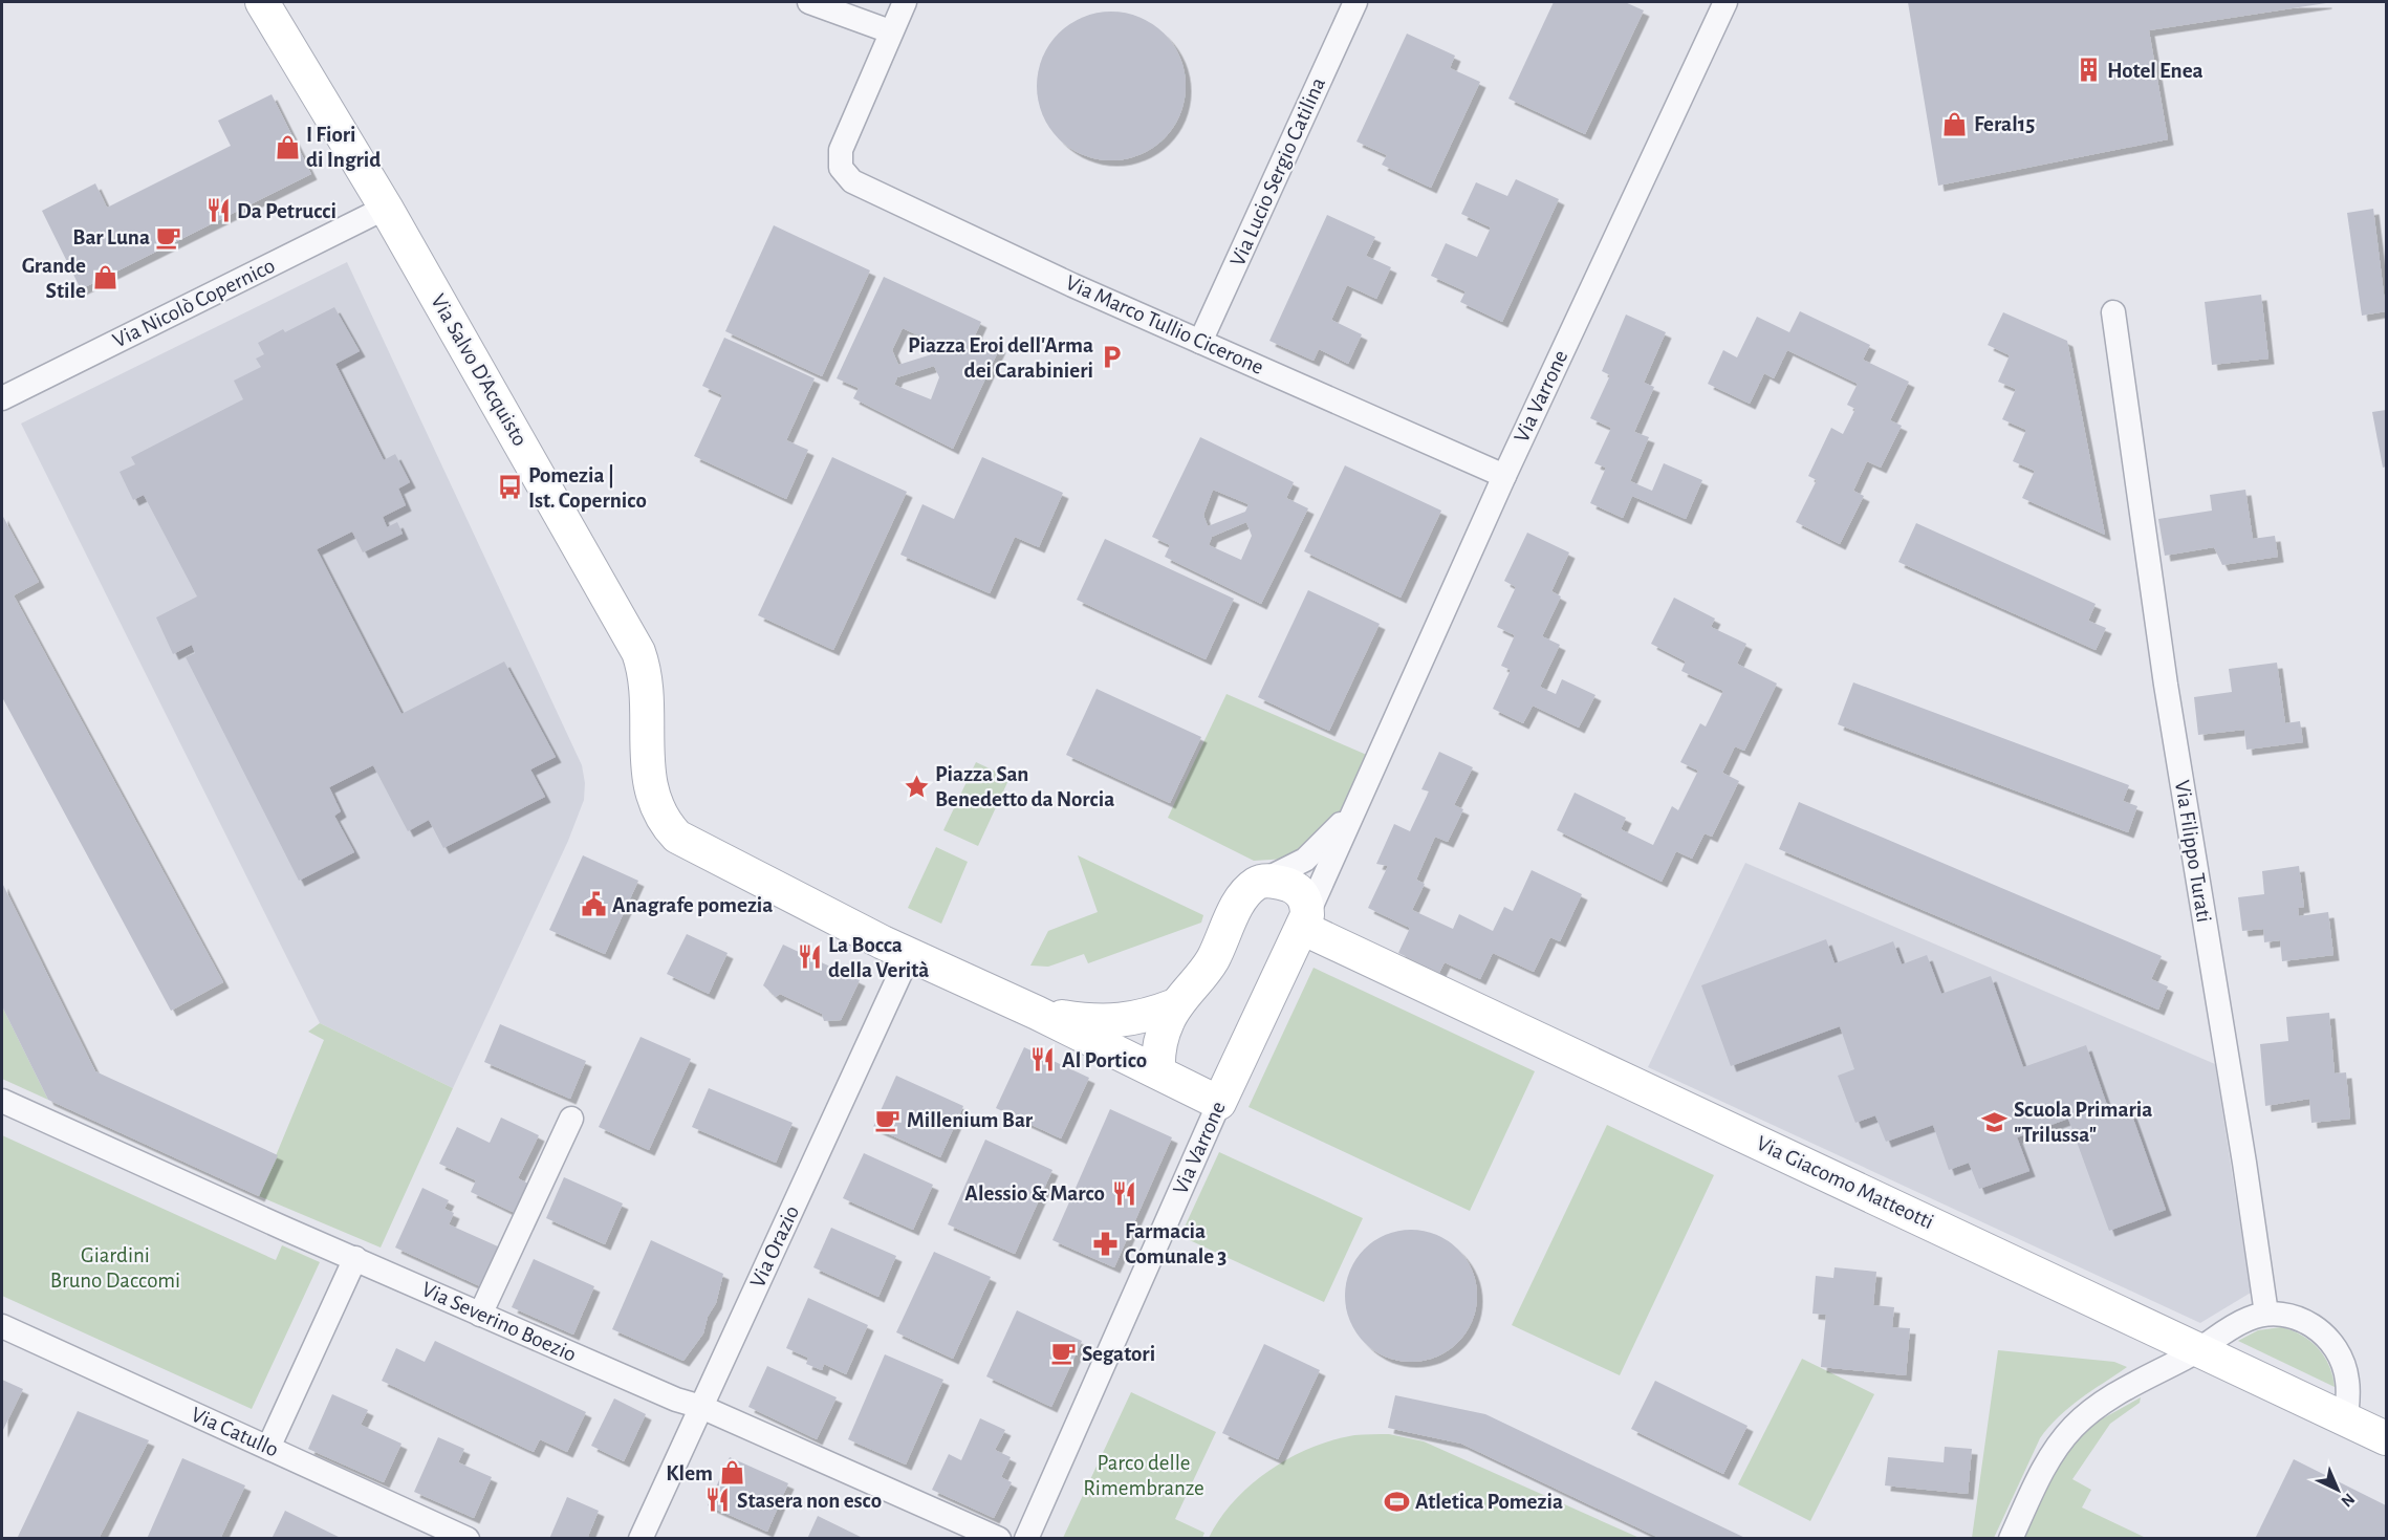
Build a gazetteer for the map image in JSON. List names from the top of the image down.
{
  "streets": {
    "street": [
      "Via Lucio Sergio Catilina",
      "Via Nicolò Copernico",
      "Via Marco Tullio Cicerone",
      "Via Salvo D'Acquisto",
      "Via Varrone",
      "Via Filippo Turati",
      "Via Giacomo Matteotti",
      "Via Orazio",
      "Via Severino Boezio",
      "Via Catullo"
    ]
  },
  "crossings": [
    ["Via Lucio Sergio Catilina", "Via Marco Tullio Cicerone"],
    ["Via Nicolò Copernico", "Via Salvo D'Acquisto"],
    ["Via Marco Tullio Cicerone", "Via Varrone"],
    ["Via Salvo D'Acquisto", "Via Varrone"],
    ["Via Salvo D'Acquisto", "Via Orazio"],
    ["Via Varrone", "Via Giacomo Matteotti"],
    ["Via Orazio", "Via Severino Boezio"]
  ],
  "parks": ["Giardini Bruno Daccomi", "Parco delle Rimembranze"],
  "places": {
    "building": ["Hotel Enea"],
    "shop": [
      "Feral15",
      "I Fiori di Ingrid",
      "Grande Stile",
      "Klem"
    ],
    "restaurant": [
      "Da Petrucci",
      "La Bocca della Verità",
      "Al Portico",
      "Alessio & Marco",
      "Stasera non esco"
    ],
    "cafe": ["Bar Luna", "Millenium Bar", "Segatori"],
    "parking": ["Piazza Eroi dell'Arma dei Carabinieri"],
    "bus stop": ["Pomezia | Ist. Copernico"],
    "place": ["Piazza San Benedetto da Norcia"],
    "public building": ["Anagrafe pomezia"],
    "school or university": ["Scuola Primaria \"Trilussa\""],
    "pharmacy": ["Farmacia Comunale 3"],
    "sports": ["Atletica Pomezia"]
  },
  "north": "bottom right"
}
